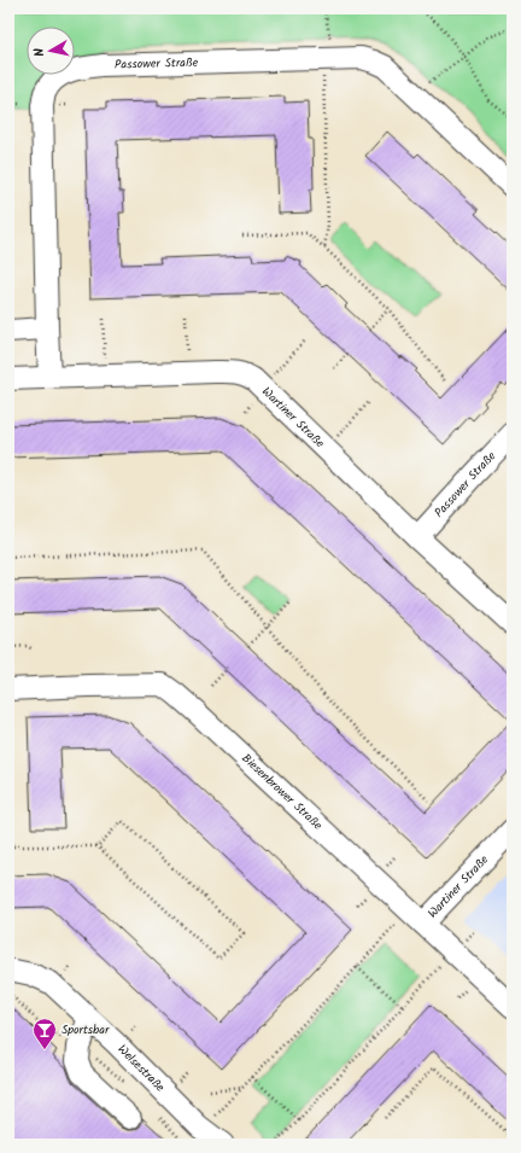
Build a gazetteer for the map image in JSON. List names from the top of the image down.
{
  "streets": {
    "street": [
      "Passower Straße",
      "Wartiner Straße",
      "Biesenbrower Straße",
      "Welsestraße"
    ]
  },
  "crossings": [
    ["Passower Straße", "Wartiner Straße"],
    ["Wartiner Straße", "Biesenbrower Straße"]
  ],
  "places": {
    "bar": ["Sportsbar"]
  },
  "north": "left"
}
